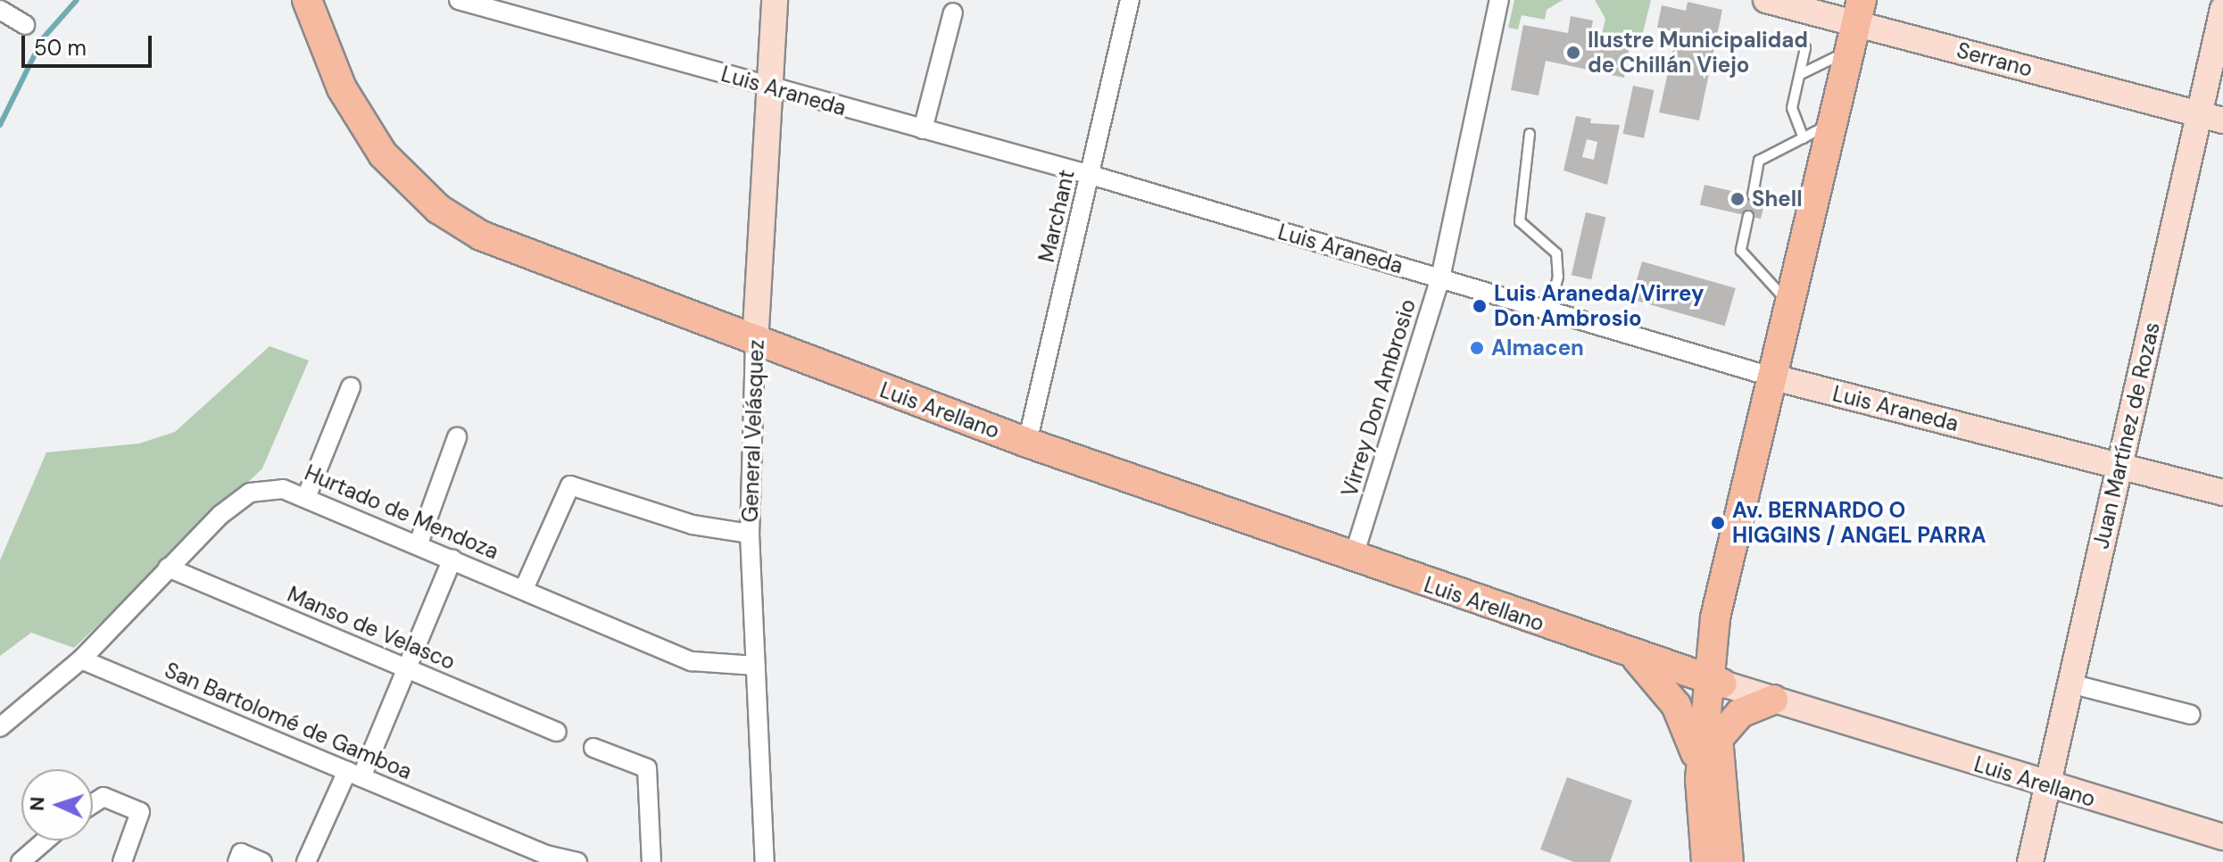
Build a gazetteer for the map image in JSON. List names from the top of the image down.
{
  "streets": {
    "main road": ["Luis Arellano"],
    "street": [
      "Serrano",
      "Luis Araneda",
      "Marchant",
      "Virrey Don Ambrosio",
      "General Velásquez",
      "Juan Martínez de Rozas",
      "Hurtado de Mendoza",
      "Manso de Velasco",
      "San Bartolomé de Gamboa"
    ]
  },
  "crossings": [
    ["Serrano", "Juan Martínez de Rozas"],
    ["Luis Araneda", "Marchant"],
    ["Luis Araneda", "Virrey Don Ambrosio"],
    ["Luis Araneda", "General Velásquez"],
    ["Luis Araneda", "Juan Martínez de Rozas"],
    ["Marchant", "Luis Arellano"],
    ["Virrey Don Ambrosio", "Luis Arellano"],
    ["Luis Arellano", "General Velásquez"],
    ["Luis Arellano", "Juan Martínez de Rozas"],
    ["General Velásquez", "Hurtado de Mendoza"],
    ["Hurtado de Mendoza", "Manso de Velasco"],
    ["Hurtado de Mendoza", "San Bartolomé de Gamboa"]
  ],
  "places": [
    "Ilustre Municipalidad de Chillán Viejo",
    "Shell",
    "Luis Araneda/Virrey Don Ambrosio",
    "Almacen",
    "Av. BERNARDO O HIGGINS / ANGEL PARRA"
  ],
  "scale_bar": "50 m",
  "north": "left"
}
